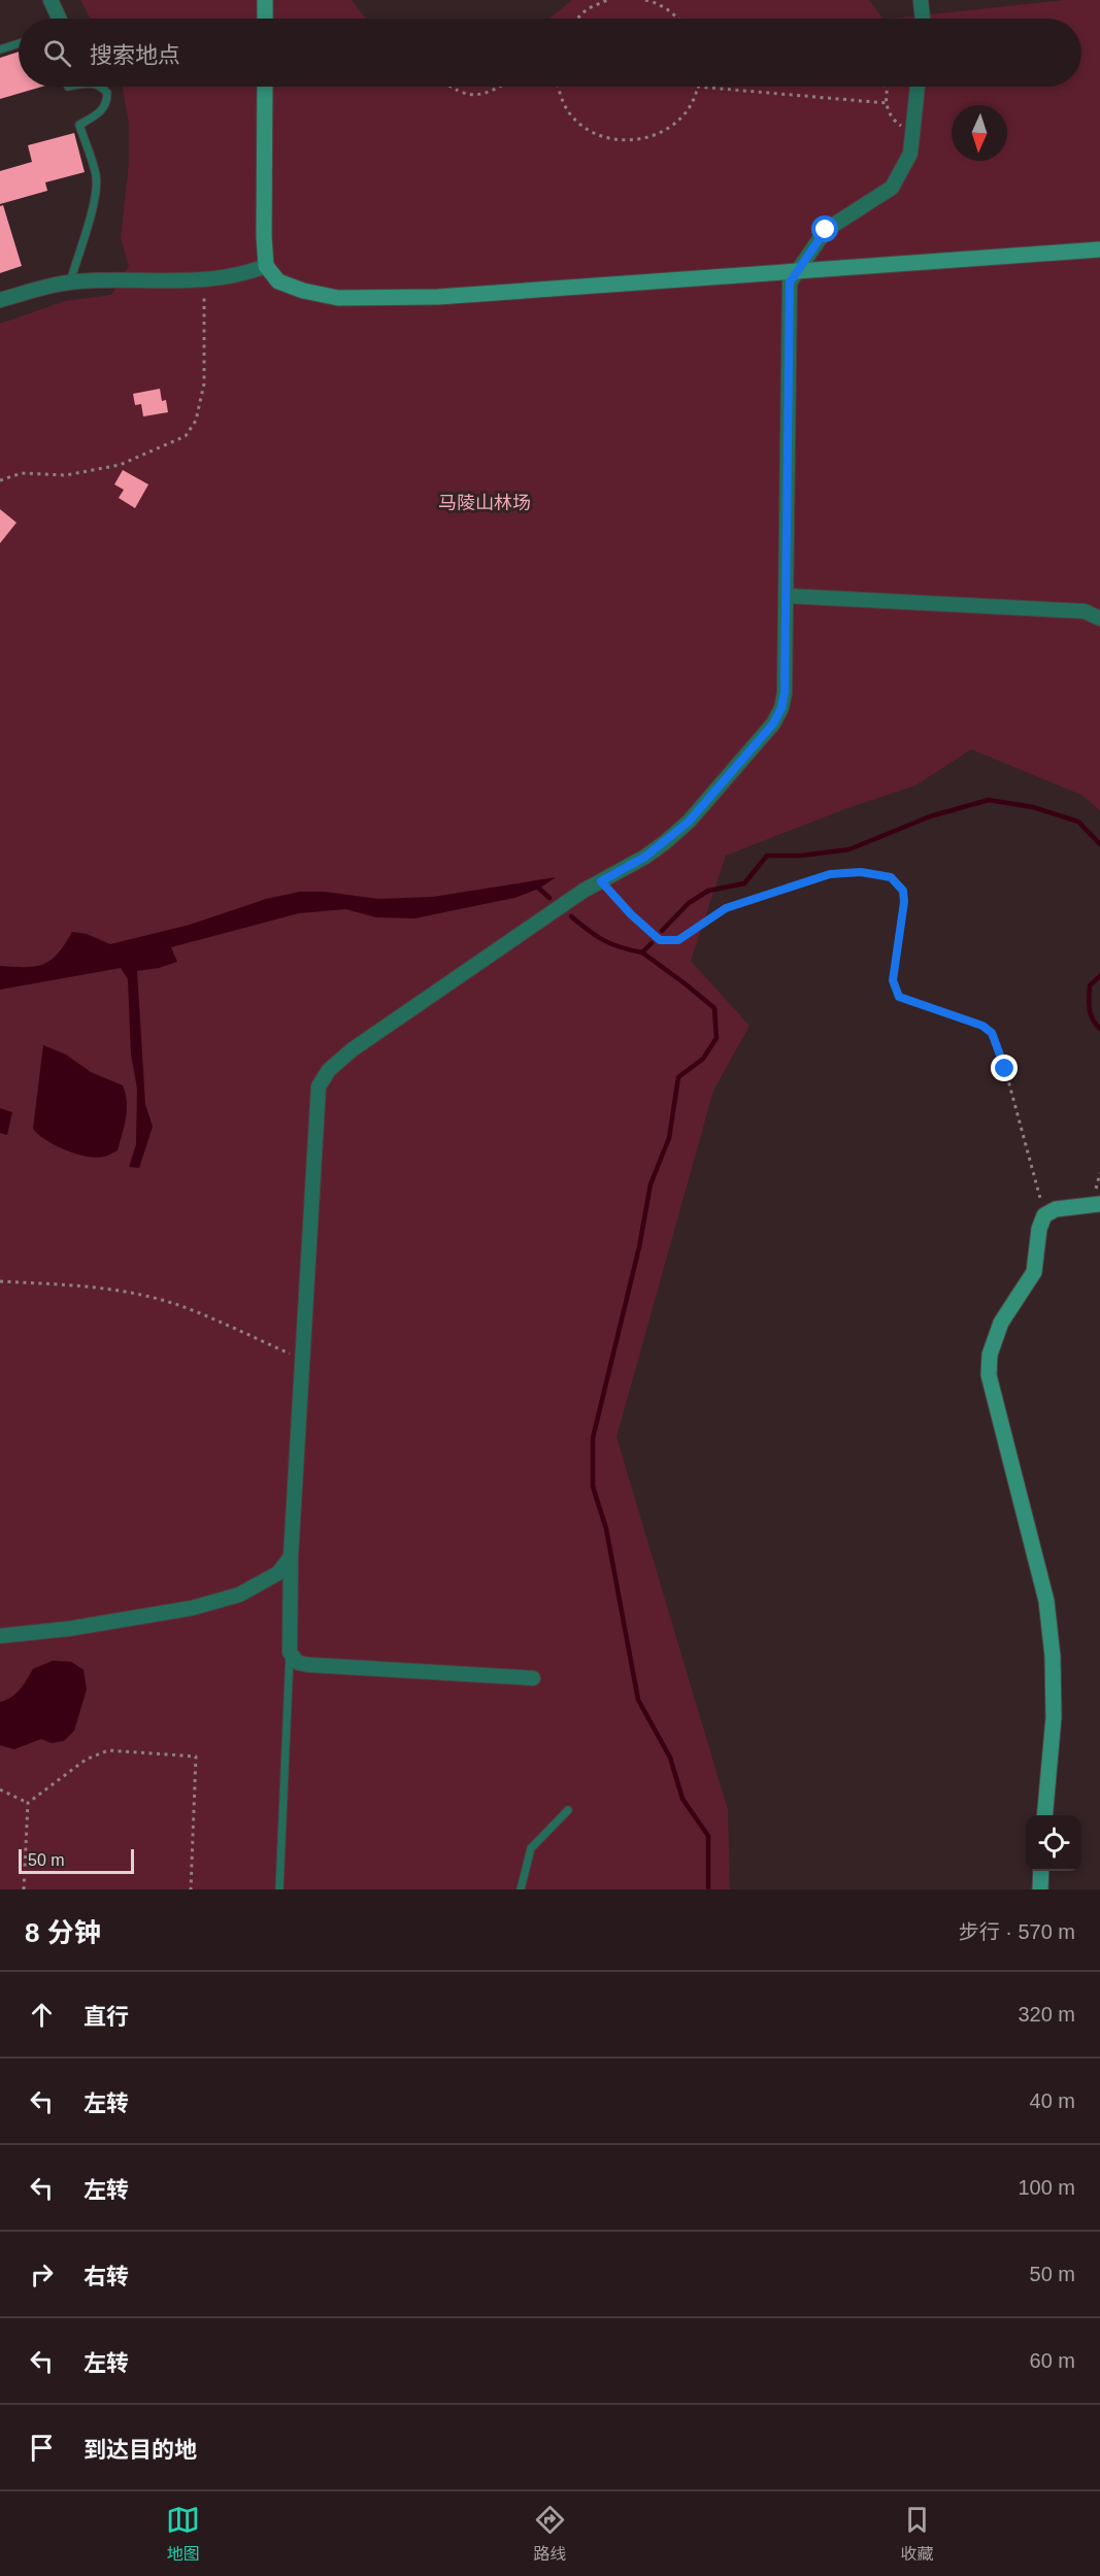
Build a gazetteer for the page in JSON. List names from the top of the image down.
{
  "parks": ["马陵山林场"],
  "scale_bar": "50 m",
  "north": "bottom",
  "page": {
    "search": "搜索地点",
    "scale": "50 m",
    "heading": ["8 分钟", "步行 · 570 m"],
    "list": [
      ["直行", "320 m"],
      ["左转", "40 m"],
      ["左转", "100 m"],
      ["右转", "50 m"],
      ["左转", "60 m"],
      "到达目的地"
    ],
    "nav": ["地图", "路线", "收藏"]
  }
}
